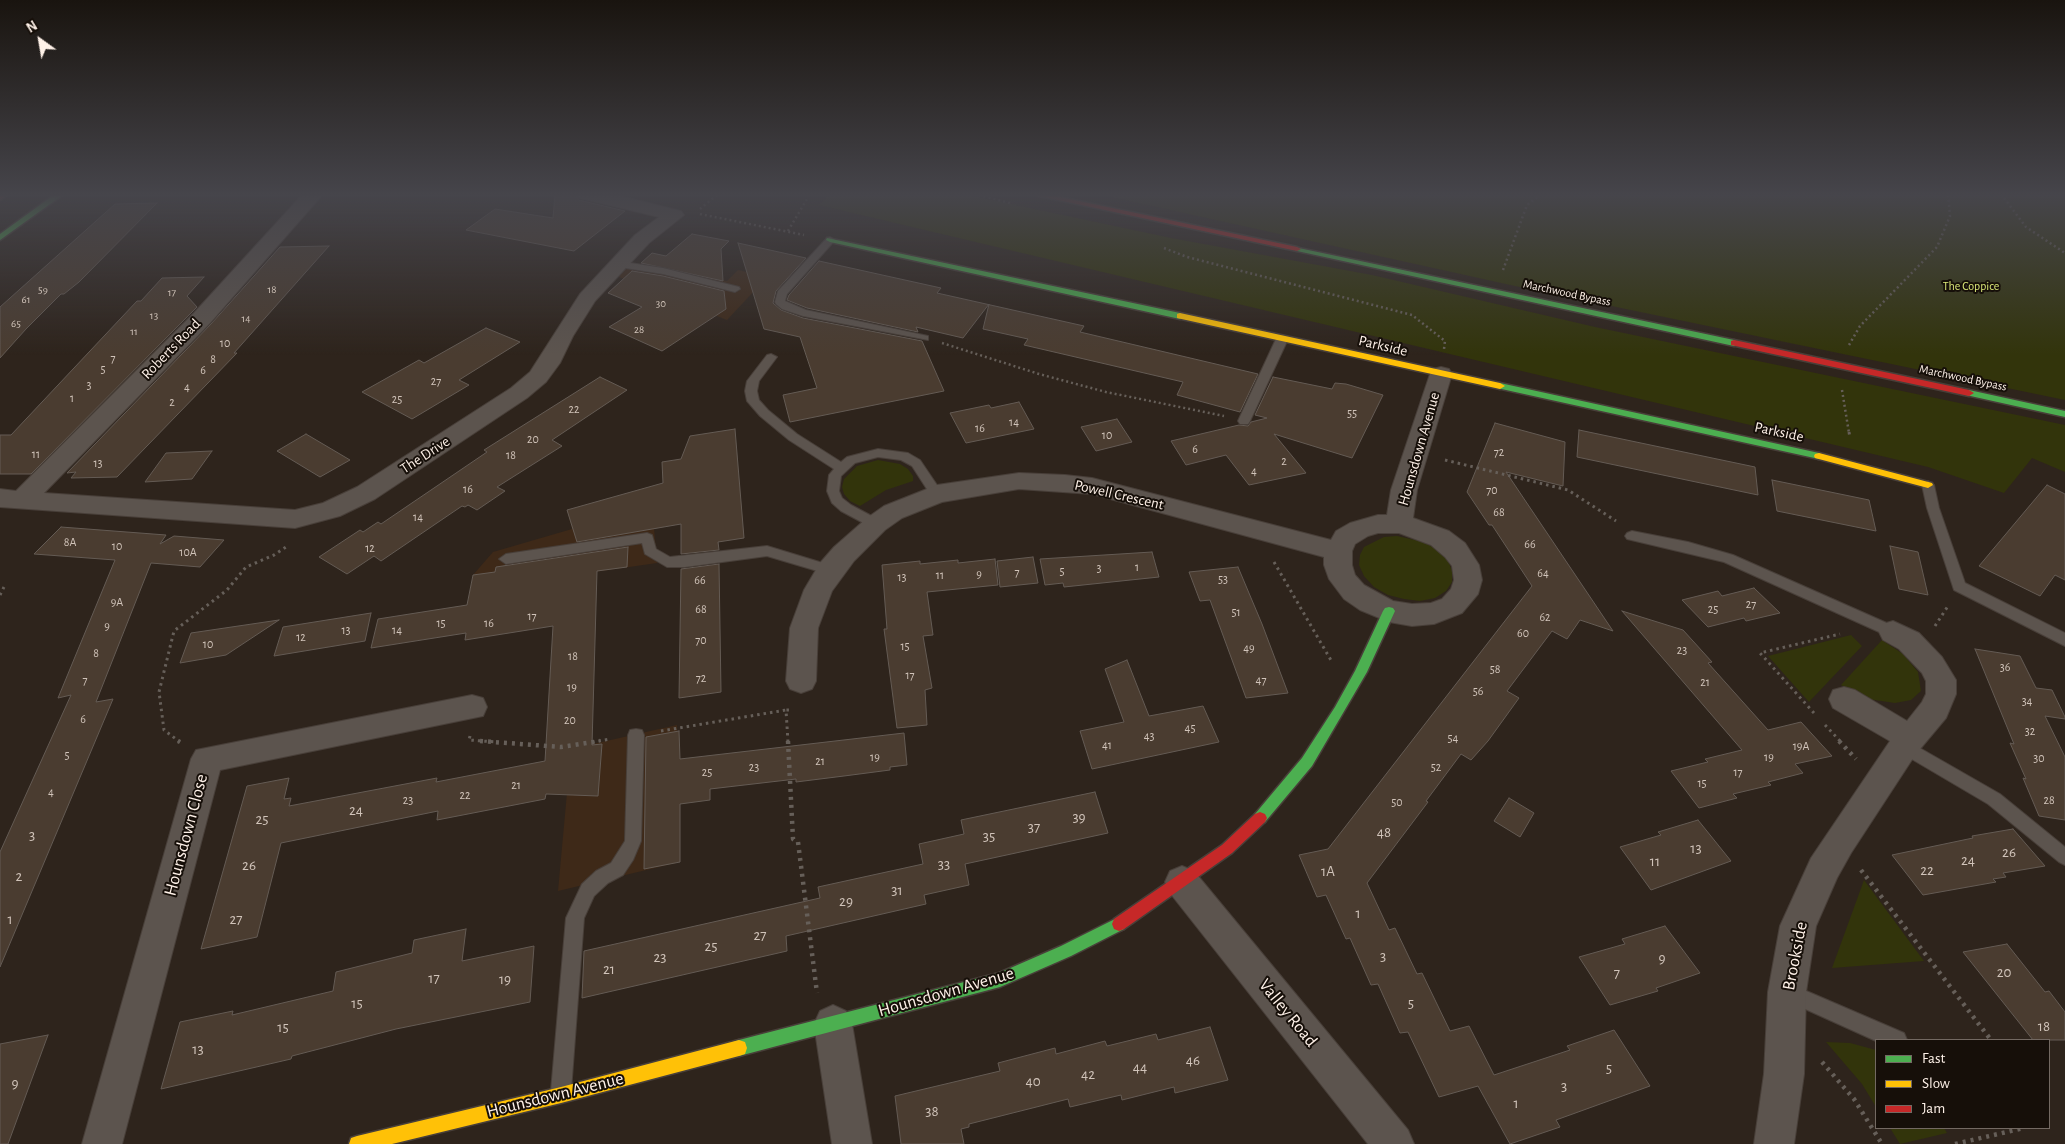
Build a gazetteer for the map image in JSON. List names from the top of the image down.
{
  "streets": {
    "street": [
      "Marchwood Bypass",
      "Parkside",
      "Roberts Road",
      "Hounsdown Avenue",
      "The Drive",
      "Powell Crescent",
      "Hounsdown Close",
      "Brookside",
      "Valley Road"
    ]
  },
  "crossings": [
    ["Parkside", "Hounsdown Avenue"],
    ["Roberts Road", "The Drive"],
    ["Hounsdown Avenue", "Powell Crescent"],
    ["Hounsdown Avenue", "Valley Road"]
  ],
  "parks": ["The Coppice"],
  "house_numbers": [
    "59",
    "18",
    "17",
    "61",
    "30",
    "13",
    "14",
    "65",
    "28",
    "11",
    "10",
    "7",
    "8",
    "5",
    "6",
    "27",
    "3",
    "4",
    "1",
    "25",
    "2",
    "22",
    "55",
    "14",
    "16",
    "10",
    "20",
    "6",
    "72",
    "11",
    "18",
    "2",
    "13",
    "4",
    "16",
    "70",
    "68",
    "14",
    "8A",
    "66",
    "10",
    "12",
    "10A",
    "1",
    "3",
    "5",
    "7",
    "64",
    "9",
    "11",
    "13",
    "53",
    "66",
    "9A",
    "27",
    "68",
    "25",
    "51",
    "17",
    "62",
    "15",
    "16",
    "9",
    "13",
    "14",
    "60",
    "12",
    "70",
    "10",
    "15",
    "49",
    "23",
    "8",
    "18",
    "36",
    "58",
    "17",
    "72",
    "7",
    "47",
    "21",
    "19",
    "56",
    "34",
    "6",
    "20",
    "45",
    "32",
    "43",
    "54",
    "41",
    "19A",
    "5",
    "19",
    "19",
    "30",
    "21",
    "23",
    "52",
    "25",
    "17",
    "15",
    "21",
    "4",
    "22",
    "23",
    "28",
    "50",
    "24",
    "39",
    "25",
    "37",
    "48",
    "3",
    "35",
    "13",
    "26",
    "24",
    "11",
    "33",
    "26",
    "22",
    "1A",
    "2",
    "31",
    "29",
    "1",
    "1",
    "27",
    "27",
    "25",
    "3",
    "23",
    "9",
    "21",
    "20",
    "7",
    "17",
    "19",
    "15",
    "5",
    "18",
    "15",
    "13",
    "46",
    "44",
    "5",
    "42",
    "40",
    "9",
    "3",
    "1",
    "38"
  ],
  "legend": ["Fast", "Slow", "Jam"],
  "north": "top left"
}
